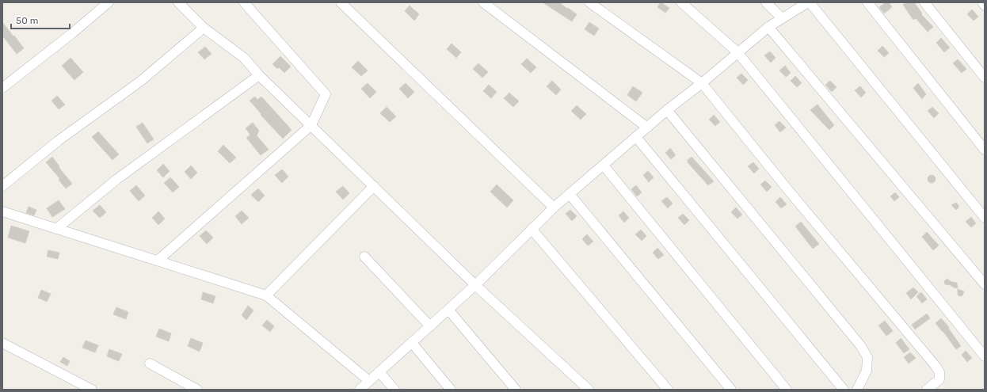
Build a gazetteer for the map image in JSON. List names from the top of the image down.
{
  "scale_bar": "50 m"
}
